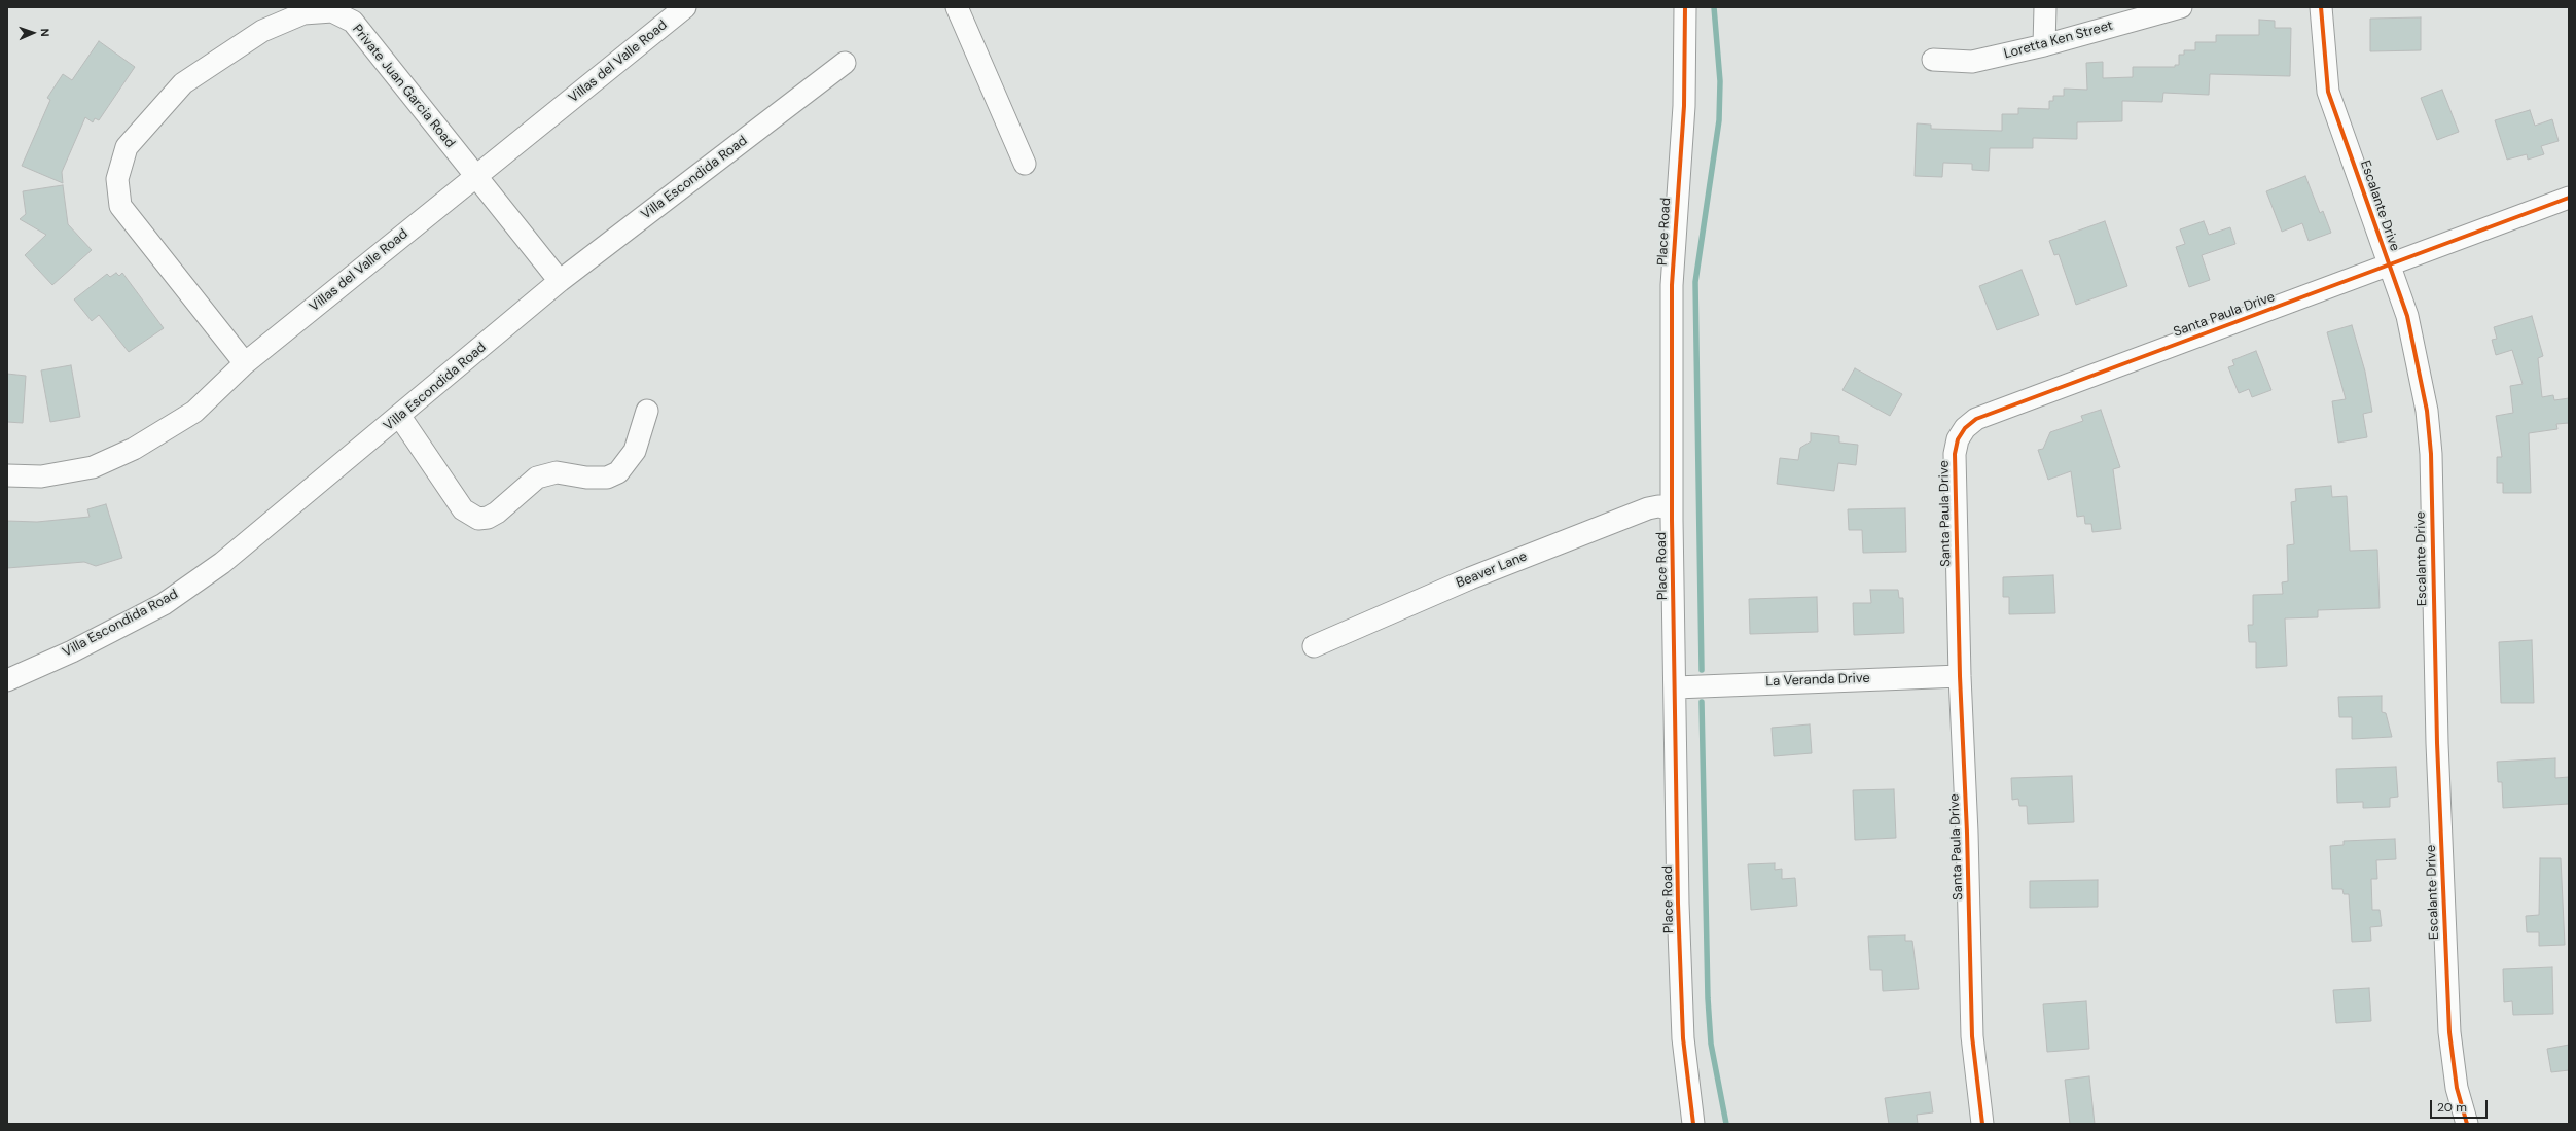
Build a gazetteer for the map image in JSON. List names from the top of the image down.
{
  "streets": {
    "street": [
      "Loretta Ken Street",
      "Villas del Valle Road",
      "Private Juan Garcia Road",
      "Villa Escondida Road",
      "Escalante Drive",
      "Place Road",
      "Santa Paula Drive",
      "Beaver Lane",
      "La Veranda Drive"
    ]
  },
  "crossings": [
    ["Villas del Valle Road", "Private Juan Garcia Road"],
    ["Private Juan Garcia Road", "Villa Escondida Road"],
    ["Escalante Drive", "Santa Paula Drive"],
    ["Place Road", "Beaver Lane"],
    ["Place Road", "La Veranda Drive"],
    ["Santa Paula Drive", "La Veranda Drive"]
  ],
  "scale_bar": "20 m",
  "north": "right"
}
